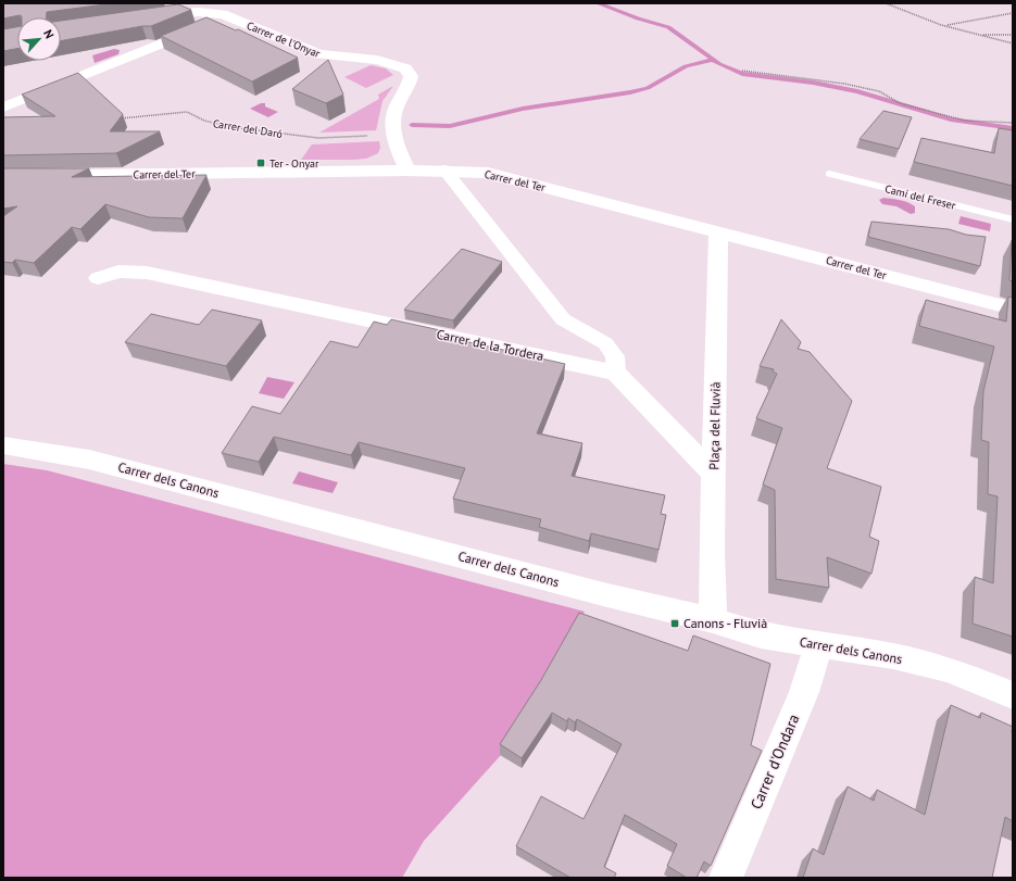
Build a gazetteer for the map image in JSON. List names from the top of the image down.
{
  "streets": {
    "street": [
      "Carrer de l'Onyar",
      "Carrer del Ter",
      "Carrer de la Tordera",
      "Plaça del Fluvià",
      "Carrer dels Canons",
      "Carrer d'Ondara"
    ],
    "lane": ["Camí del Freser"],
    "path": ["Carrer del Daró"]
  },
  "crossings": [
    ["Carrer de l'Onyar", "Carrer del Daró"],
    ["Carrer de l'Onyar", "Carrer del Ter"],
    ["Carrer del Ter", "Plaça del Fluvià"],
    ["Plaça del Fluvià", "Carrer dels Canons"],
    ["Carrer dels Canons", "Carrer d'Ondara"]
  ],
  "places": {
    "transit": ["Ter - Onyar", "Canons - Fluvià"]
  },
  "north": "top right"
}
